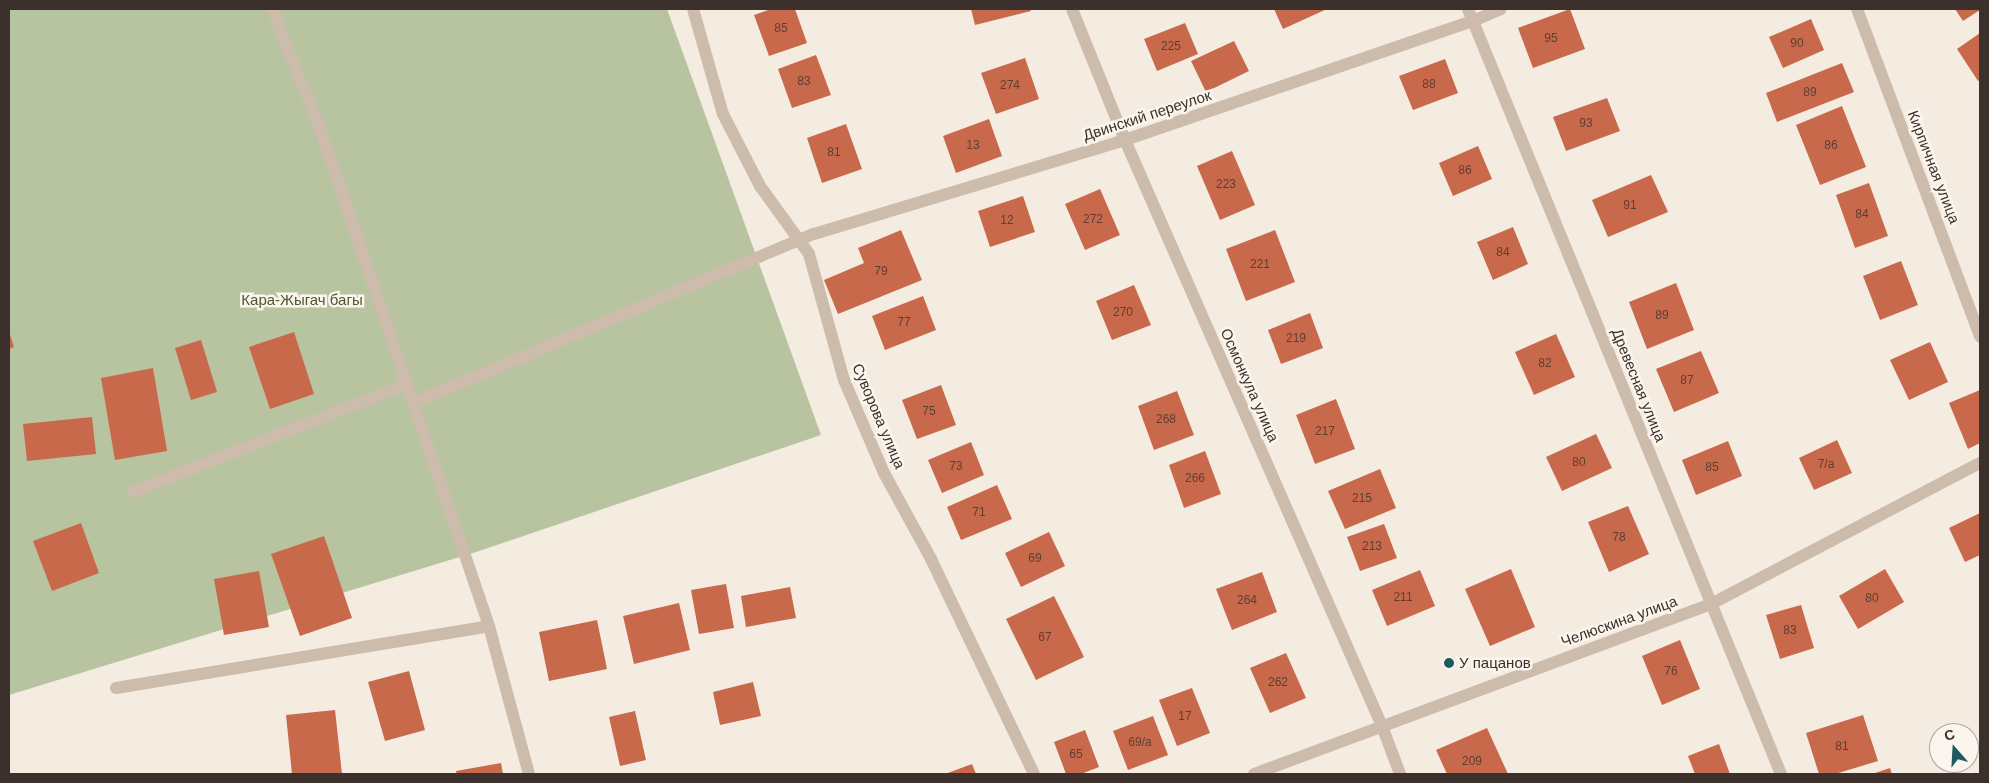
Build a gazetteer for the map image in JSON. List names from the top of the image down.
{
  "streets": {
    "street": [
      "Двинский переулок",
      "Кирпичная улица",
      "Осмонкула улица",
      "Древесная улица",
      "Суворова улица",
      "Челюскина улица"
    ]
  },
  "crossings": [
    ["Двинский переулок", "Осмонкула улица"],
    ["Двинский переулок", "Древесная улица"],
    ["Двинский переулок", "Суворова улица"],
    ["Осмонкула улица", "Челюскина улица"],
    ["Древесная улица", "Челюскина улица"]
  ],
  "parks": ["Кара-Жыгач багы"],
  "places": ["У пацанов"],
  "house_numbers": [
    "85",
    "95",
    "90",
    "225",
    "83",
    "88",
    "274",
    "89",
    "93",
    "13",
    "86",
    "81",
    "86",
    "223",
    "91",
    "84",
    "272",
    "12",
    "84",
    "221",
    "79",
    "270",
    "89",
    "77",
    "219",
    "82",
    "87",
    "75",
    "268",
    "217",
    "80",
    "7/а",
    "73",
    "85",
    "266",
    "215",
    "71",
    "78",
    "213",
    "69",
    "211",
    "80",
    "264",
    "83",
    "67",
    "76",
    "262",
    "17",
    "69/а",
    "81",
    "65",
    "209"
  ],
  "north": "top"
}
